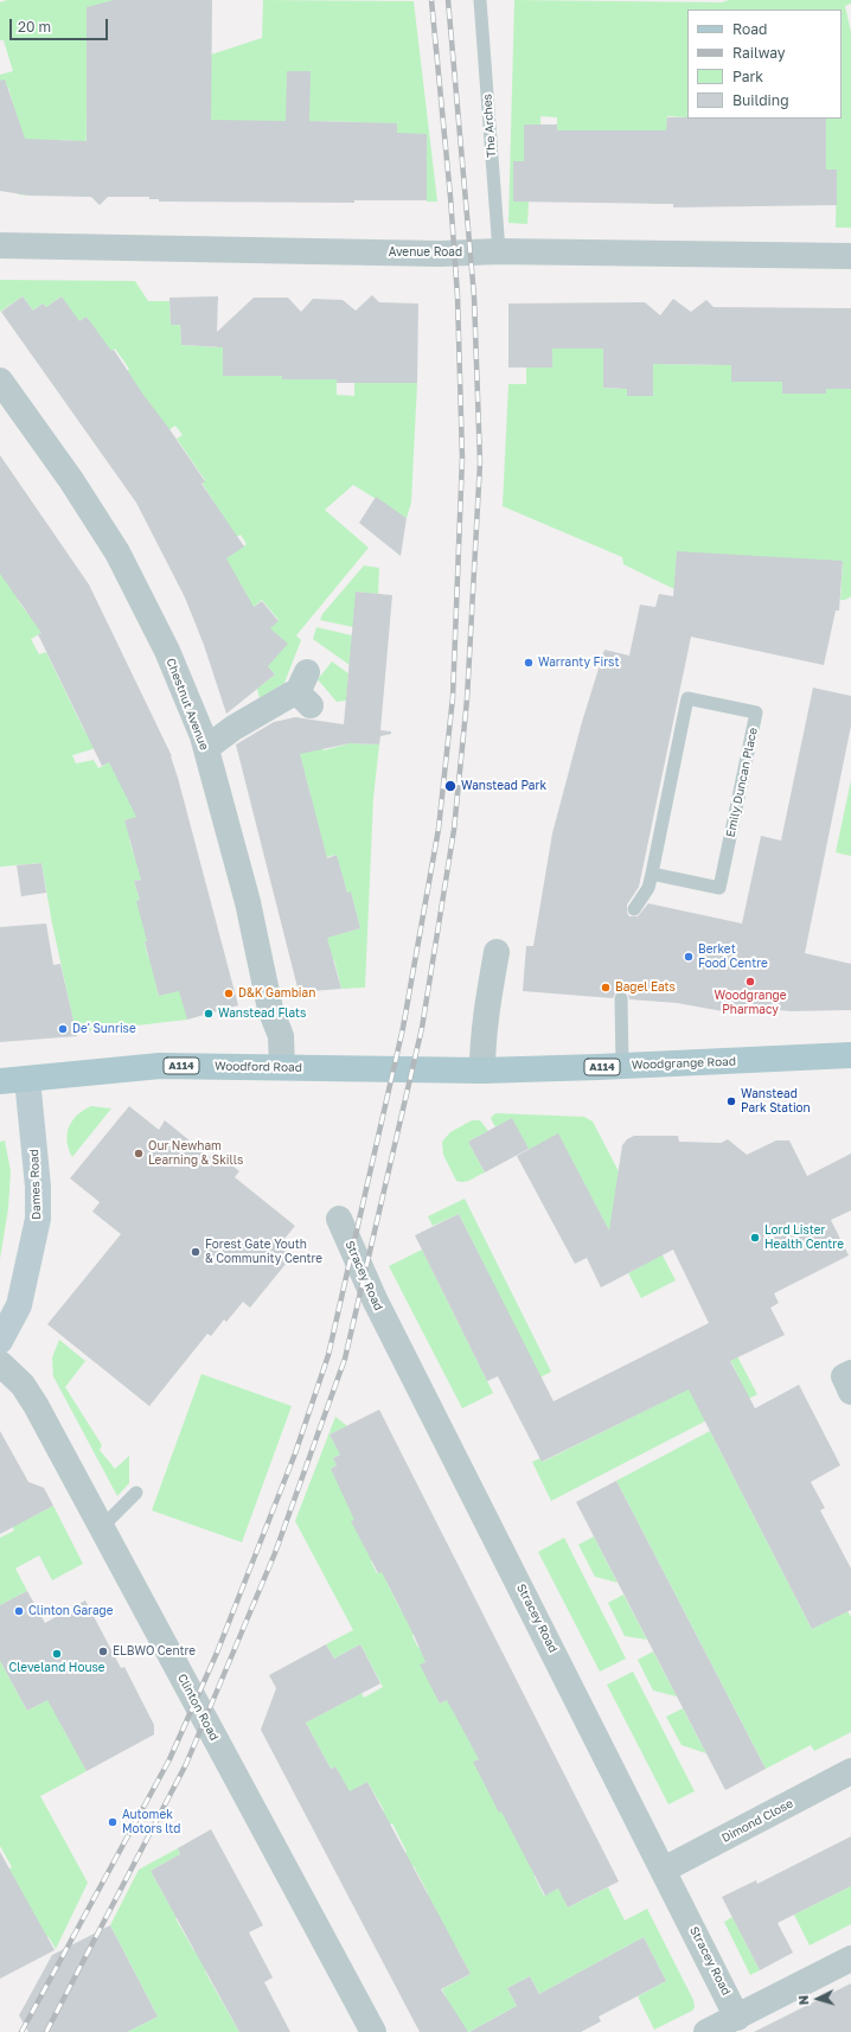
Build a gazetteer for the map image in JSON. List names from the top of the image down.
{
  "streets": {
    "main road": [
      "Woodgrange Road",
      "A114",
      "Woodford Road",
      "Dames Road"
    ],
    "street": [
      "Avenue Road",
      "Chestnut Avenue",
      "Stracey Road",
      "Clinton Road",
      "Dimond Close"
    ],
    "lane": ["The Arches", "Emily Duncan Place"]
  },
  "crossings": [
    ["The Arches", "Avenue Road"],
    ["Chestnut Avenue", "Woodford Road"],
    ["Woodgrange Road", "Woodford Road"],
    ["Woodford Road", "Dames Road"],
    ["Stracey Road", "Dimond Close"]
  ],
  "places": [
    "Warranty First",
    "Wanstead Park",
    "Berket Food Centre",
    "Woodgrange Pharmacy",
    "Bagel Eats",
    "D&K Gambian",
    "Wanstead Flats",
    "De' Sunrise",
    "Wanstead Park Station",
    "Our Newham Learning & Skills",
    "Lord Lister Health Centre",
    "Forest Gate Youth & Community Centre",
    "Clinton Garage",
    "ELBWO Centre",
    "Cleveland House",
    "Automek Motors ltd"
  ],
  "legend": [
    "Road",
    "Railway",
    "Park",
    "Building"
  ],
  "scale_bar": "20 m",
  "north": "left"
}
